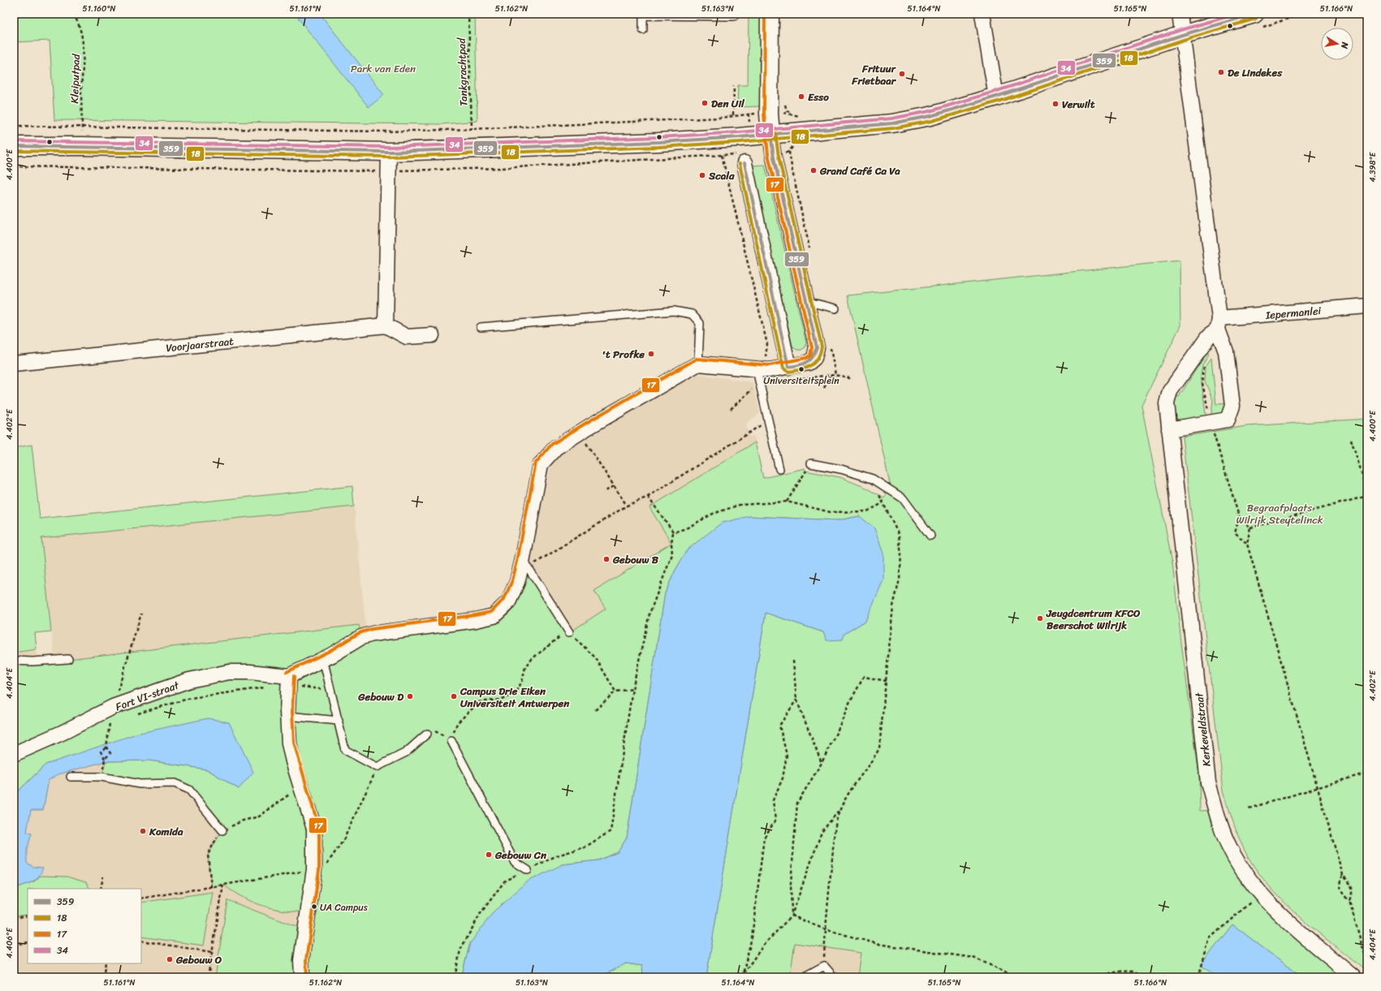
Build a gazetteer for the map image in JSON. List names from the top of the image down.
{
  "streets": {
    "street": [
      "Iepermanlei",
      "Voorjaarstraat",
      "Fort VI-straat",
      "Kerkeveldstraat"
    ],
    "path": ["Tankgrachtpad", "Kleiputpad"]
  },
  "crossings": [
    ["Iepermanlei", "Kerkeveldstraat"]
  ],
  "parks": ["Park van Eden", "Begraafplaats Wilrijk Steytelinck"],
  "places": [
    "De Lindekes",
    "Frituur Frietbaar",
    "Esso",
    "Den Uil",
    "Verwilt",
    "Grand Café Ca Va",
    "Scala",
    "'t Profke",
    "Universiteitsplein",
    "Gebouw B",
    "Jeugdcentrum KFCO Beerschot Wilrijk",
    "Gebouw D",
    "Campus Drie Eiken Universiteit Antwerpen",
    "Komida",
    "Gebouw Cn",
    "UA Campus",
    "Gebouw O"
  ],
  "lines": [
    "transit line 359",
    "transit line 17",
    "transit line 34",
    "transit line 18"
  ],
  "legend": [
    "359",
    "18",
    "17",
    "34"
  ],
  "north": "right",
  "coordinates": [
    "51.160°N",
    "51.161°N",
    "51.162°N",
    "51.163°N",
    "51.164°N",
    "51.165°N",
    "51.166°N",
    "4.400°E",
    "4.398°E",
    "4.402°E",
    "4.404°E",
    "4.406°E"
  ]
}
